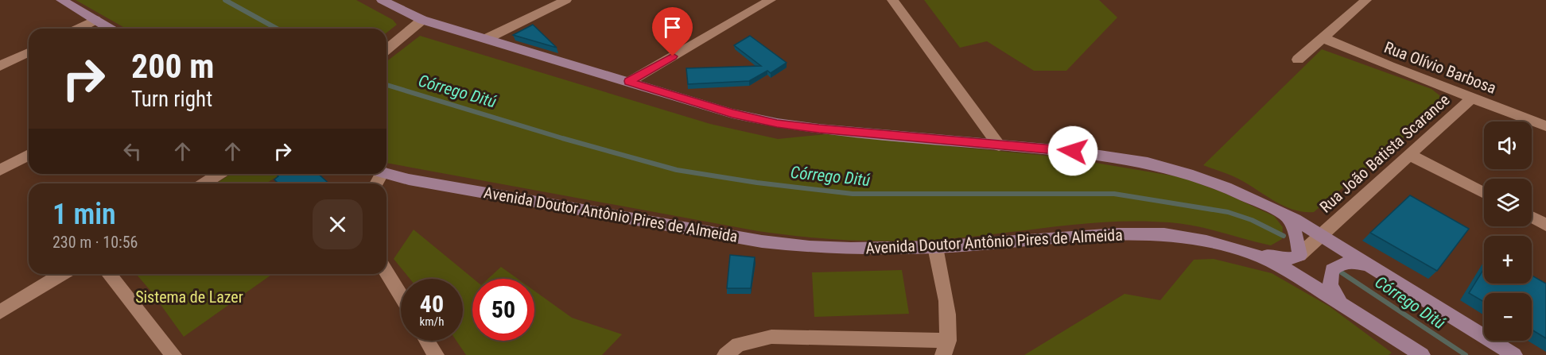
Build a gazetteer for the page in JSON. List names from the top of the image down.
{
  "streets": {
    "main road": ["Avenida Doutor Antônio Pires de Almeida"],
    "street": ["Rua Olívio Barbosa", "Rua João Batista Scarance"]
  },
  "crossings": [
    ["Rua Olívio Barbosa", "Rua João Batista Scarance"]
  ],
  "water": ["Córrego Ditú"],
  "parks": ["Sistema de Lazer"],
  "page": {
    "turn": ["200 m", "Turn right"],
    "map_buttons": ["+", "−"],
    "heading": ["1 min", "230 m · 10:56"],
    "speed": "40 km/h",
    "limit": "50"
  }
}
